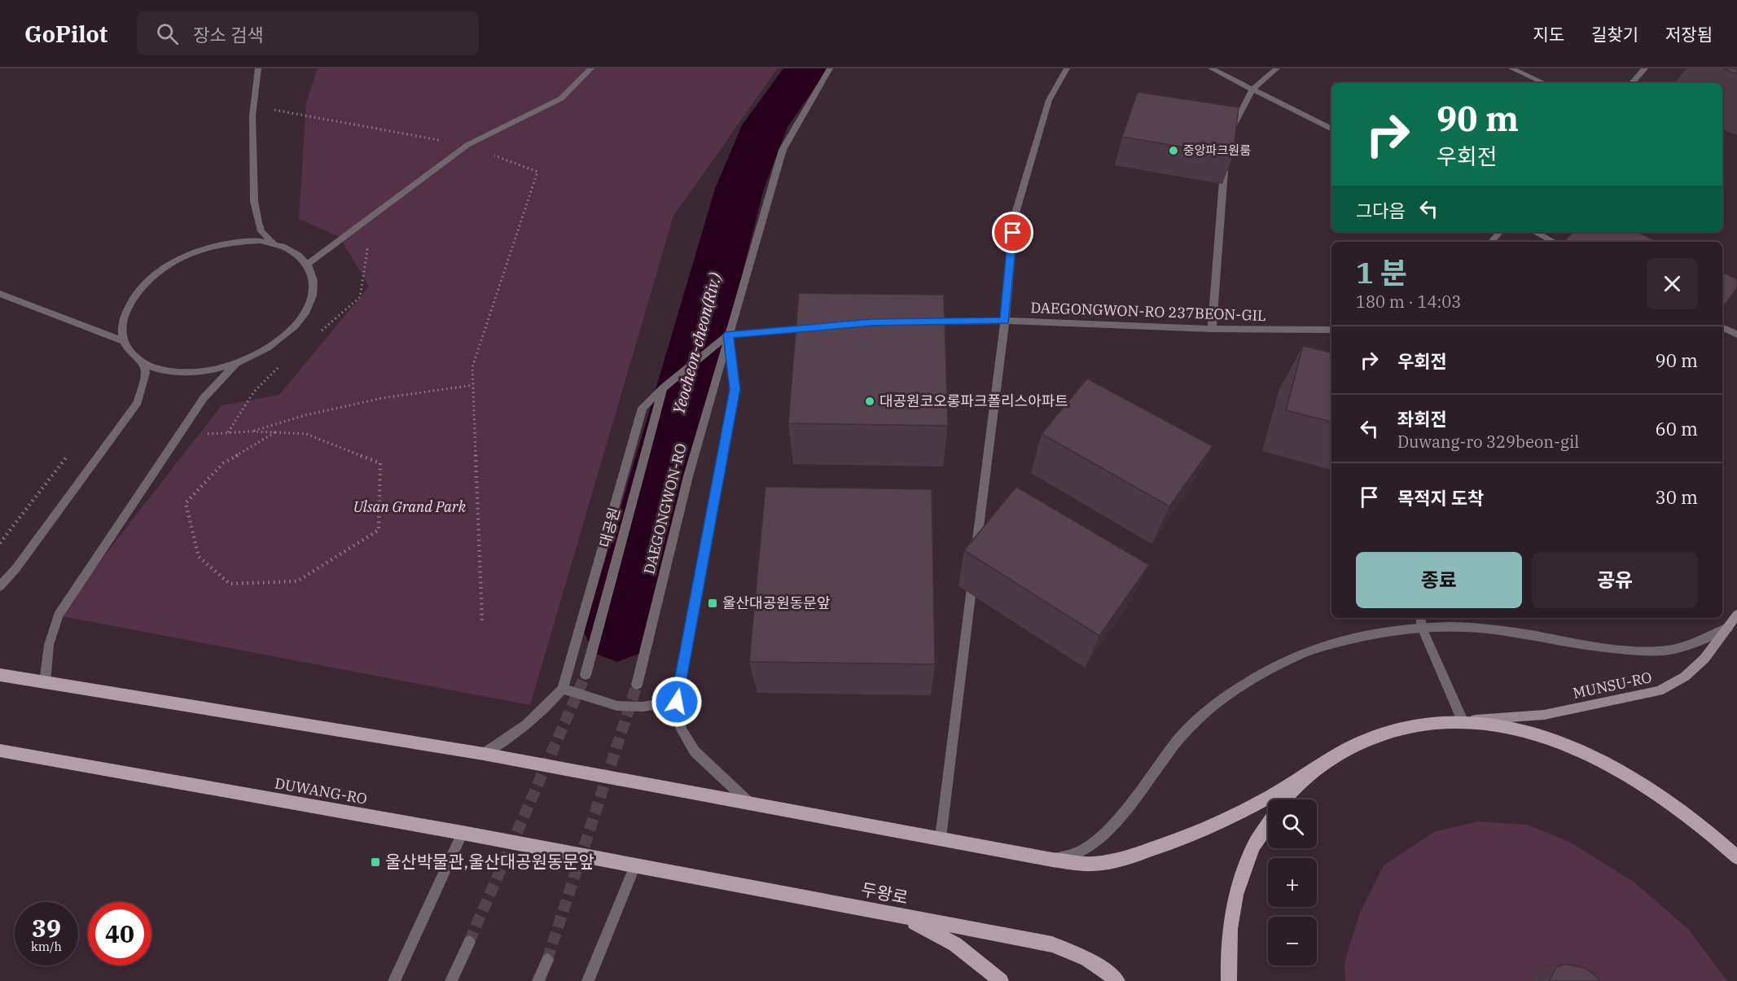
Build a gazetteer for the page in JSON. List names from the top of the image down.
{
  "streets": {
    "main road": ["MUNSU-RO", "DUWANG-RO", "두왕로"],
    "street": ["DAEGONGWON-RO 237BEON-GIL", "DAEGONGWON-RO", "대공원"]
  },
  "crossings": [
    ["DUWANG-RO", "두왕로"]
  ],
  "water": ["Yeocheon-cheon(Riv.)"],
  "parks": ["Ulsan Grand Park"],
  "places": {
    "other": ["중앙파크원룸", "대공원코오롱파크폴리스아파트"],
    "transit": ["울산대공원동문앞", "울산박물관,울산대공원동문앞"]
  },
  "page": {
    "header": "GoPilot",
    "search": "장소 검색",
    "nav": ["지도", "길찾기", "저장됨"],
    "turn": ["90 m", "우회전"],
    "then": "그다음",
    "heading": ["1 분", "180 m · 14:03"],
    "list": [
      {
        "name": "우회전",
        "value": "90 m"
      },
      {
        "name": "좌회전",
        "note": "Duwang-ro 329beon-gil",
        "value": "60 m"
      },
      {
        "name": "목적지 도착",
        "value": "30 m"
      }
    ],
    "buttons": ["종료", "공유"],
    "map_buttons": ["+", "−"],
    "speed": "39 km/h",
    "limit": "40"
  }
}
